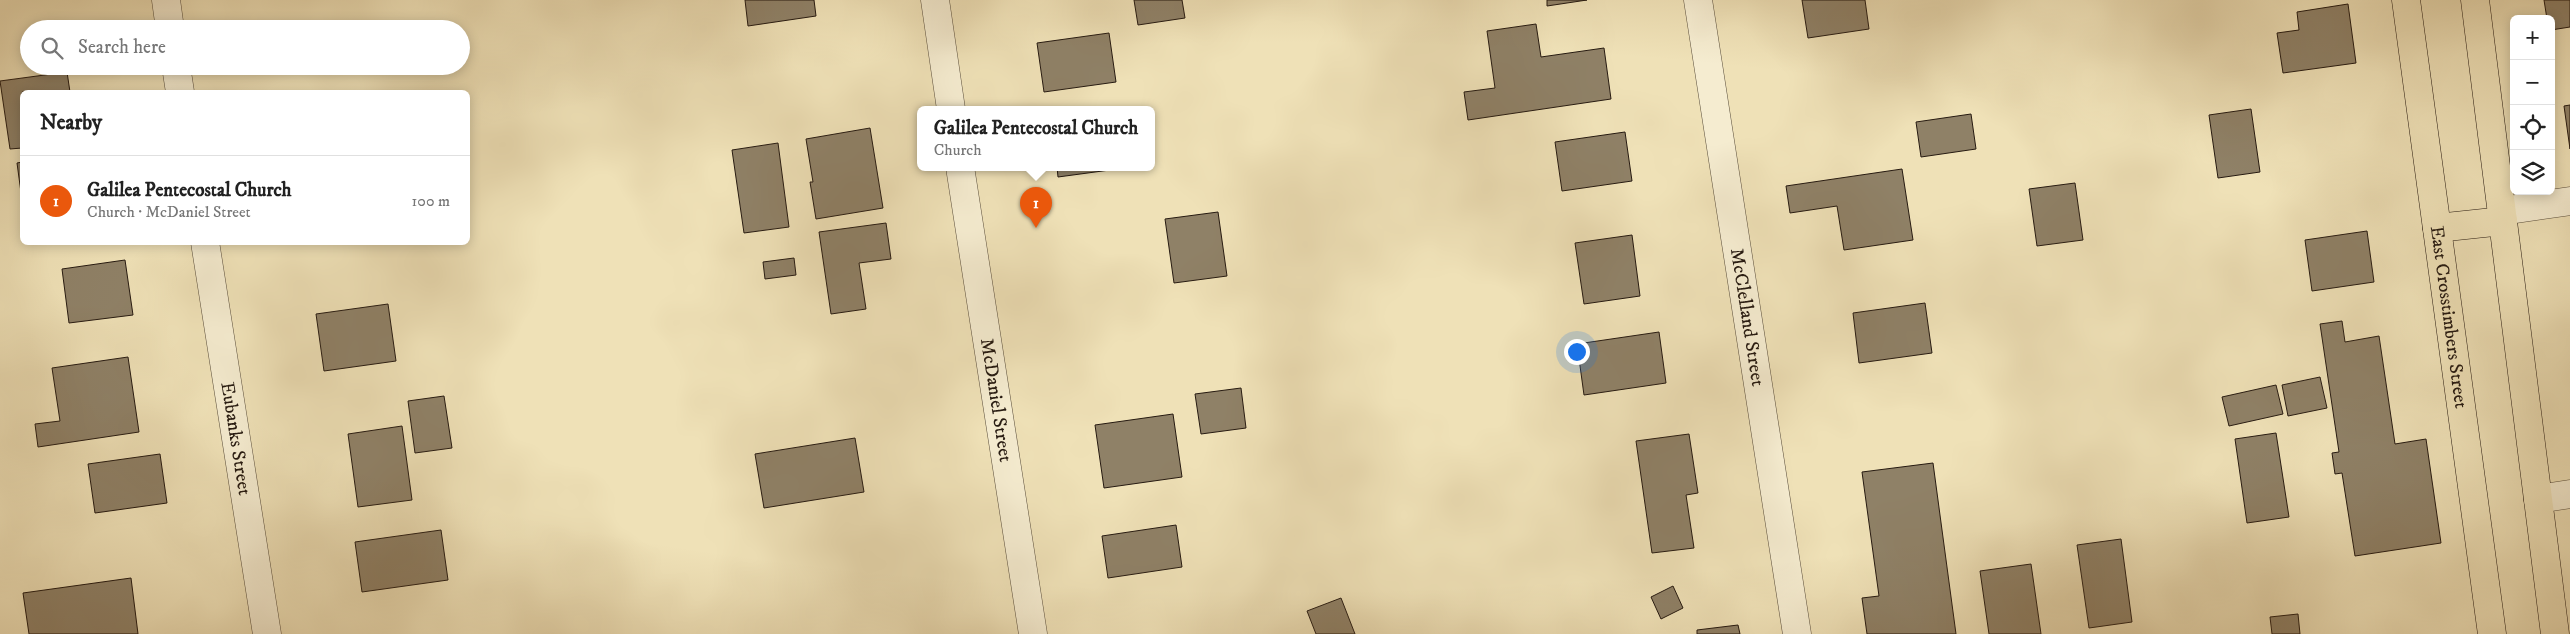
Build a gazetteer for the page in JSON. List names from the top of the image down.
{
  "streets": {
    "main road": ["East Crosstimbers Street"],
    "street": ["McClelland Street", "McDaniel Street", "Eubanks Street"]
  },
  "page": {
    "map_buttons": ["+", "−"],
    "search": "Search here",
    "heading": "Nearby",
    "popup": ["Galilea Pentecostal Church", "Church"],
    "list": [
      {
        "mark": "1",
        "name": "Galilea Pentecostal Church",
        "note": "Church · McDaniel Street",
        "value": "100 m"
      }
    ],
    "pins": "1"
  }
}
